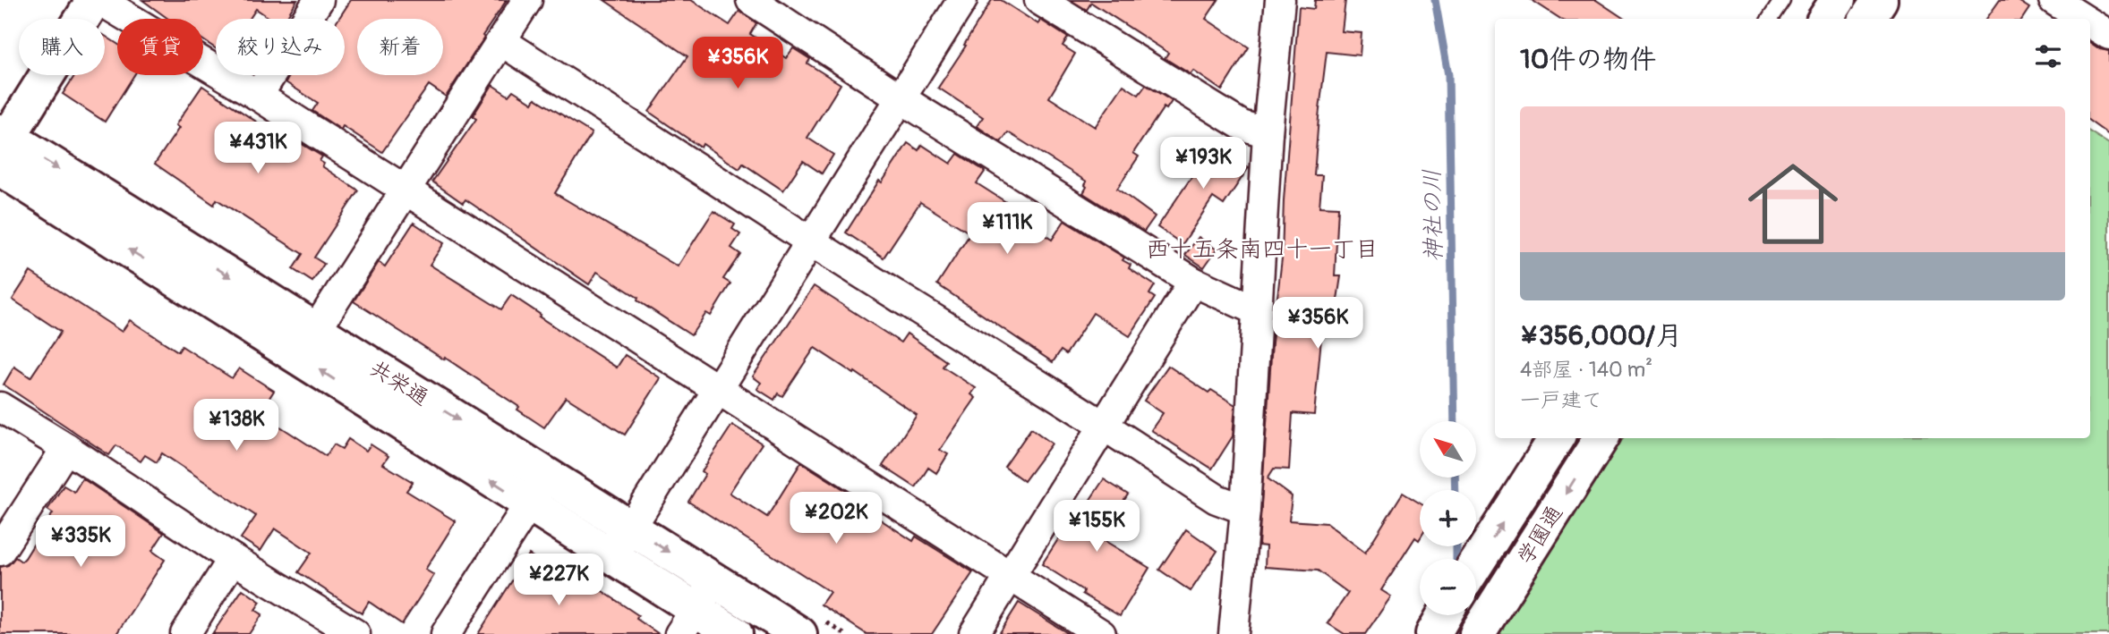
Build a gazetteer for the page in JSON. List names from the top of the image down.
{
  "streets": {
    "street": ["共栄通", "学園通"]
  },
  "districts": ["西十五条南四十一丁目"],
  "water": ["神社の川"],
  "north": "top left",
  "page": {
    "chip": [
      "購入",
      "賃貸",
      "絞り込み",
      "新着"
    ],
    "heading": "10件の物件",
    "price": [
      "¥356K",
      "¥431K",
      "¥193K",
      "¥111K",
      "¥356K",
      "¥138K",
      "¥202K",
      "¥155K",
      "¥335K",
      "¥227K"
    ],
    "list": [
      {
        "name": "¥356,000/月",
        "note": "4部屋 · 140 m² · 一戸建て"
      }
    ],
    "map_buttons": ["+", "−"]
  }
}
